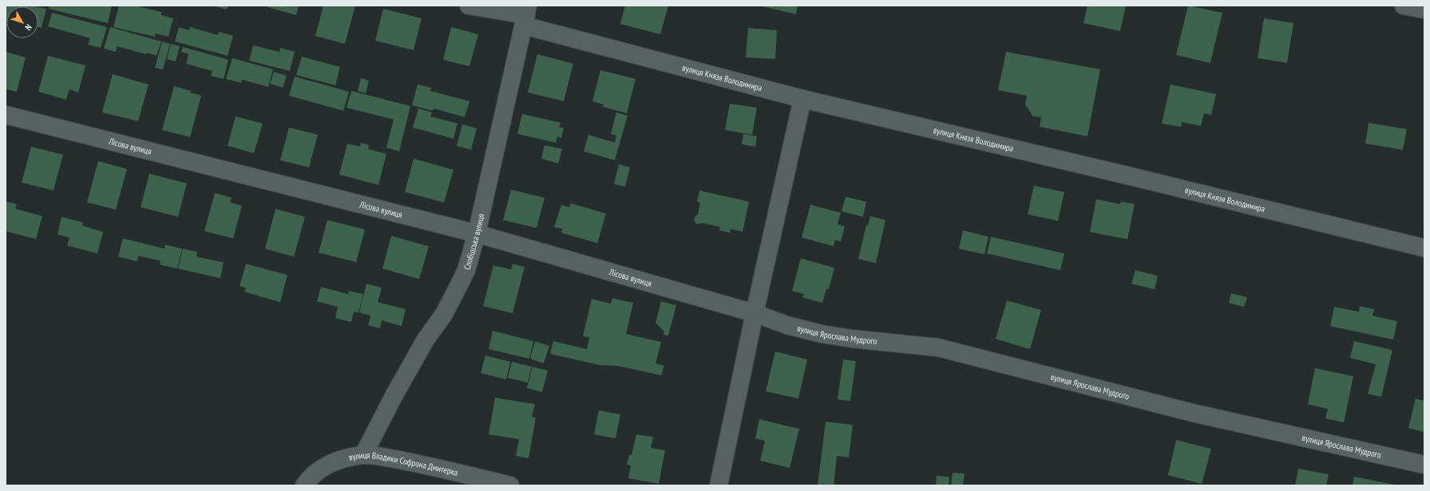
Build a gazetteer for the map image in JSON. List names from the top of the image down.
{
  "streets": {
    "street": [
      "вулиця Князя Володимира",
      "Лісова вулиця",
      "Слобідська вулиця",
      "вулиця Ярослава Мудрого",
      "вулиця Владики Софрона Дмитерка"
    ]
  },
  "crossings": [
    ["вулиця Князя Володимира", "Слобідська вулиця"],
    ["Лісова вулиця", "Слобідська вулиця"],
    ["Лісова вулиця", "вулиця Ярослава Мудрого"],
    ["Слобідська вулиця", "вулиця Владики Софрона Дмитерка"]
  ],
  "north": "bottom right"
}
